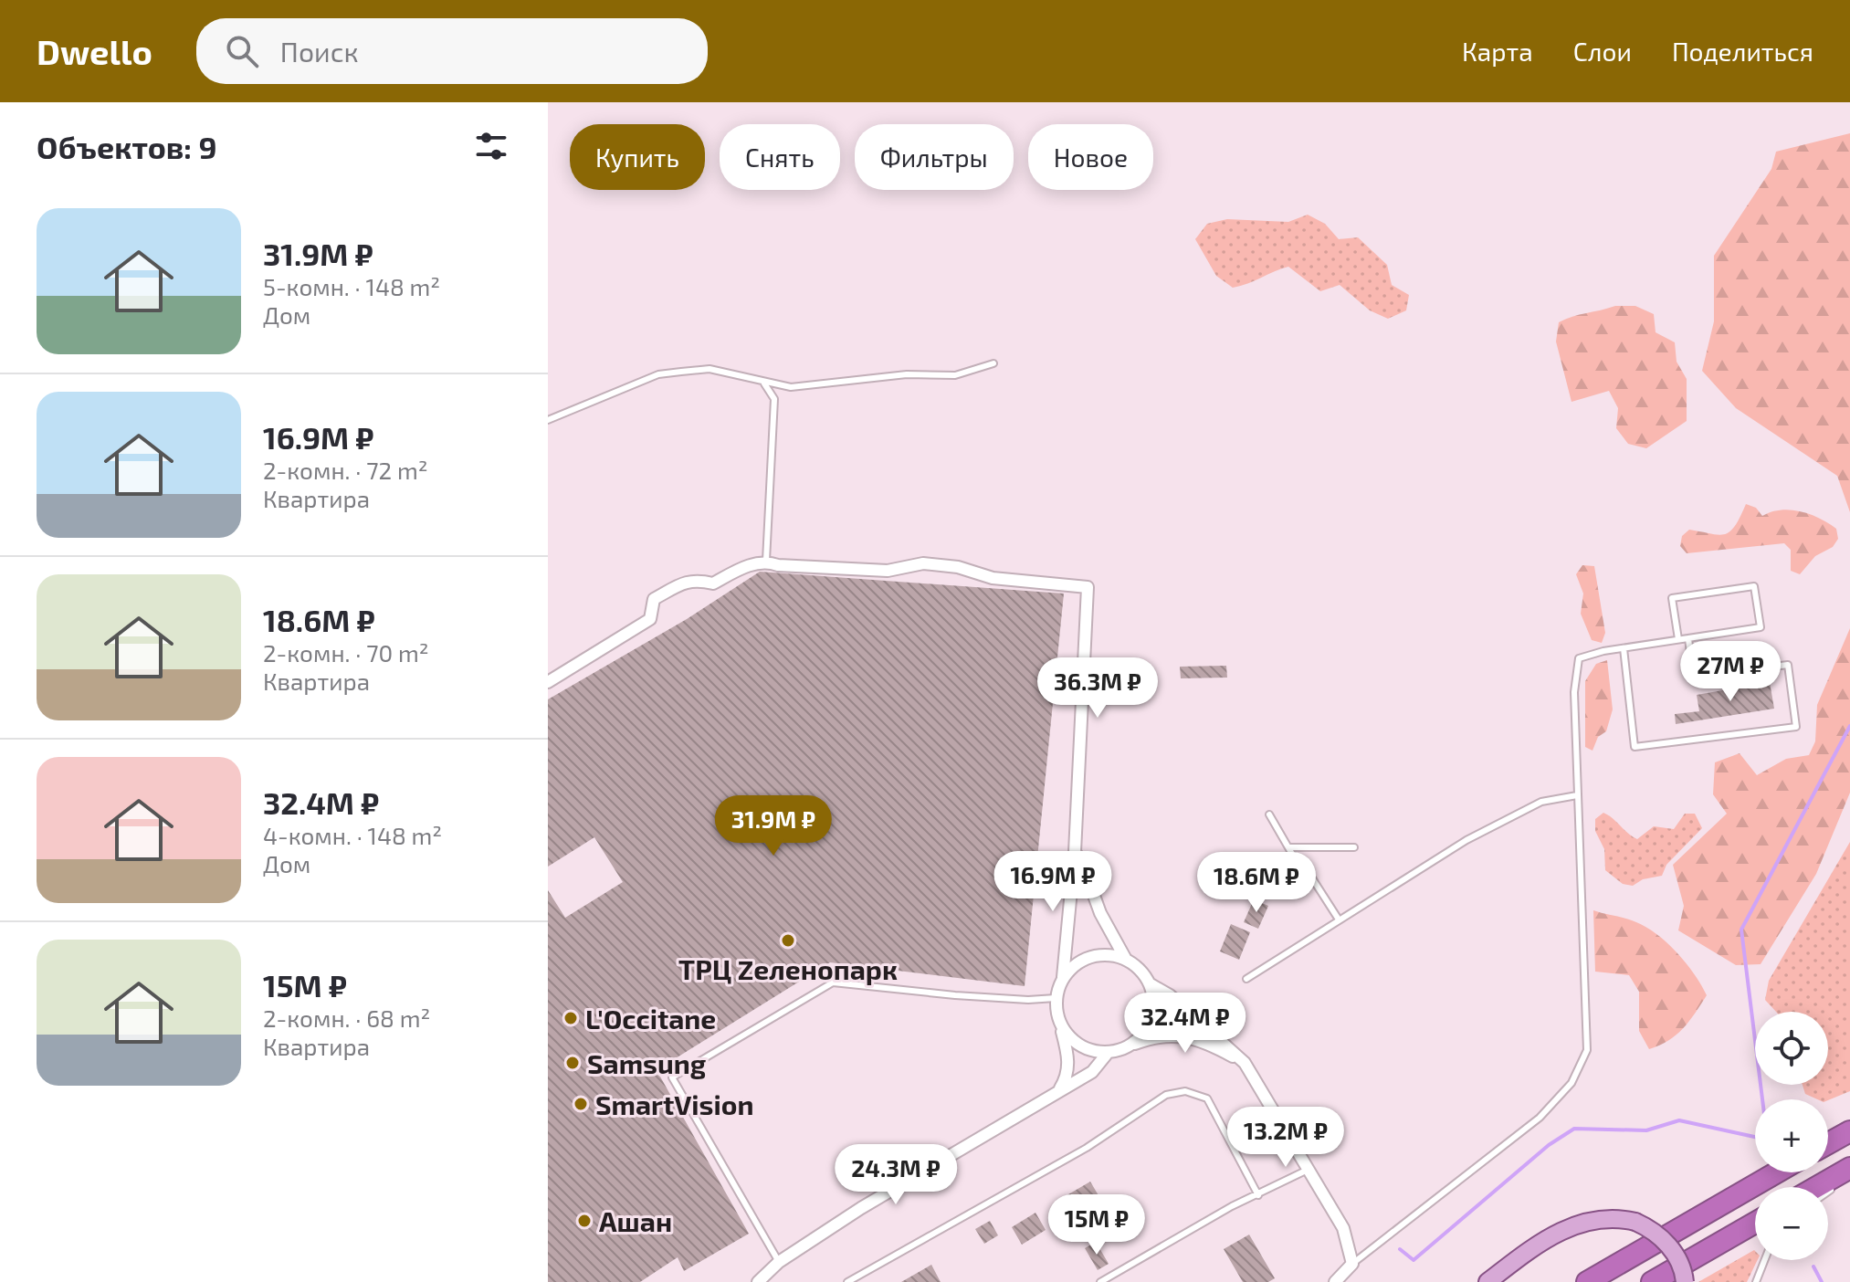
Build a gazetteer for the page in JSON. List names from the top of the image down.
{
  "places": [
    "ТРЦ Zеленопарк",
    "L'Occitane",
    "Samsung",
    "SmartVision",
    "Ашан"
  ],
  "page": {
    "header": "Dwello",
    "search": "Поиск",
    "nav": ["Карта", "Слои", "Поделиться"],
    "heading": "Объектов: 9",
    "chip": [
      "Купить",
      "Снять",
      "Фильтры",
      "Новое"
    ],
    "list": [
      {
        "name": "31.9M ₽",
        "note": "5-комн. · 148 m² · Дом"
      },
      {
        "name": "16.9M ₽",
        "note": "2-комн. · 72 m² · Квартира"
      },
      {
        "name": "18.6M ₽",
        "note": "2-комн. · 70 m² · Квартира"
      },
      {
        "name": "32.4M ₽",
        "note": "4-комн. · 148 m² · Дом"
      },
      {
        "name": "15M ₽",
        "note": "2-комн. · 68 m² · Квартира"
      }
    ],
    "price": [
      "27M ₽",
      "36.3M ₽",
      "31.9M ₽",
      "16.9M ₽",
      "18.6M ₽",
      "32.4M ₽",
      "13.2M ₽",
      "24.3M ₽",
      "15M ₽"
    ],
    "map_buttons": ["+", "−"]
  }
}
